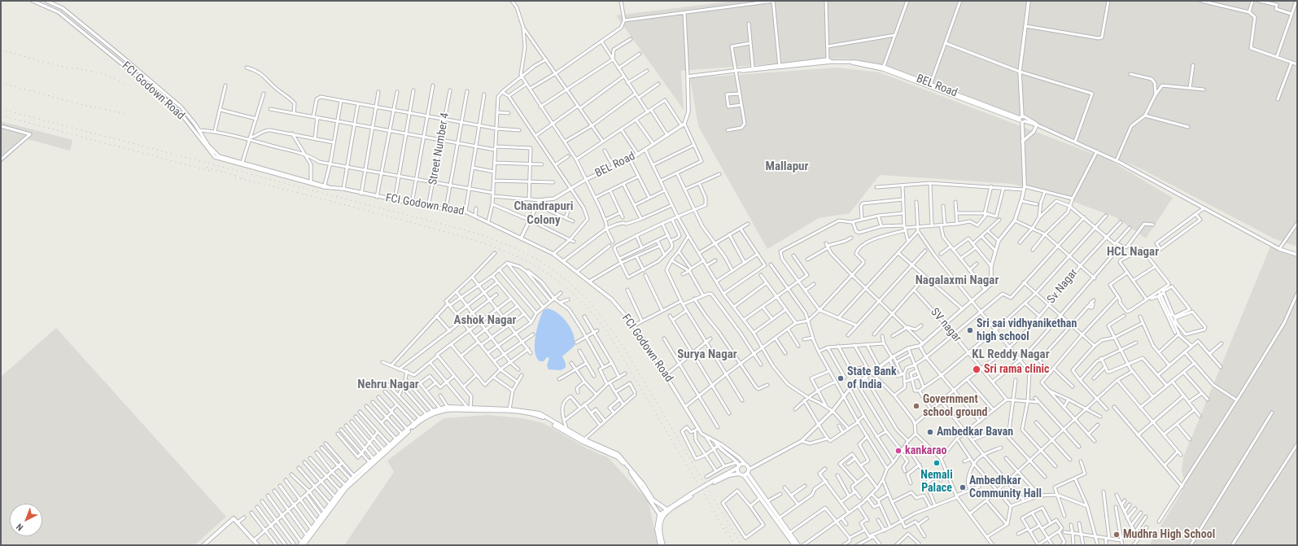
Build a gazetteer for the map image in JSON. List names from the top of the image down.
{
  "streets": {
    "street": [
      "BEL Road",
      "FCI Godown Road",
      "Street Number 4",
      "Sv Nagar",
      "SV nagar"
    ]
  },
  "crossings": [
    ["FCI Godown Road", "Street Number 4"],
    ["Sv Nagar", "SV nagar"]
  ],
  "districts": [
    "Mallapur",
    "Chandrapuri Colony",
    "HCL Nagar",
    "Nagalaxmi Nagar",
    "Ashok Nagar",
    "Surya Nagar",
    "KL Reddy Nagar",
    "Nehru Nagar"
  ],
  "places": [
    "Sri sai vidhyanikethan high school",
    "Sri rama clinic",
    "State Bank of India",
    "Government school ground",
    "Ambedkar Bavan",
    "kankarao",
    "Nemali Palace",
    "Ambedhkar Community Hall",
    "Mudhra High School"
  ],
  "north": "bottom left"
}
